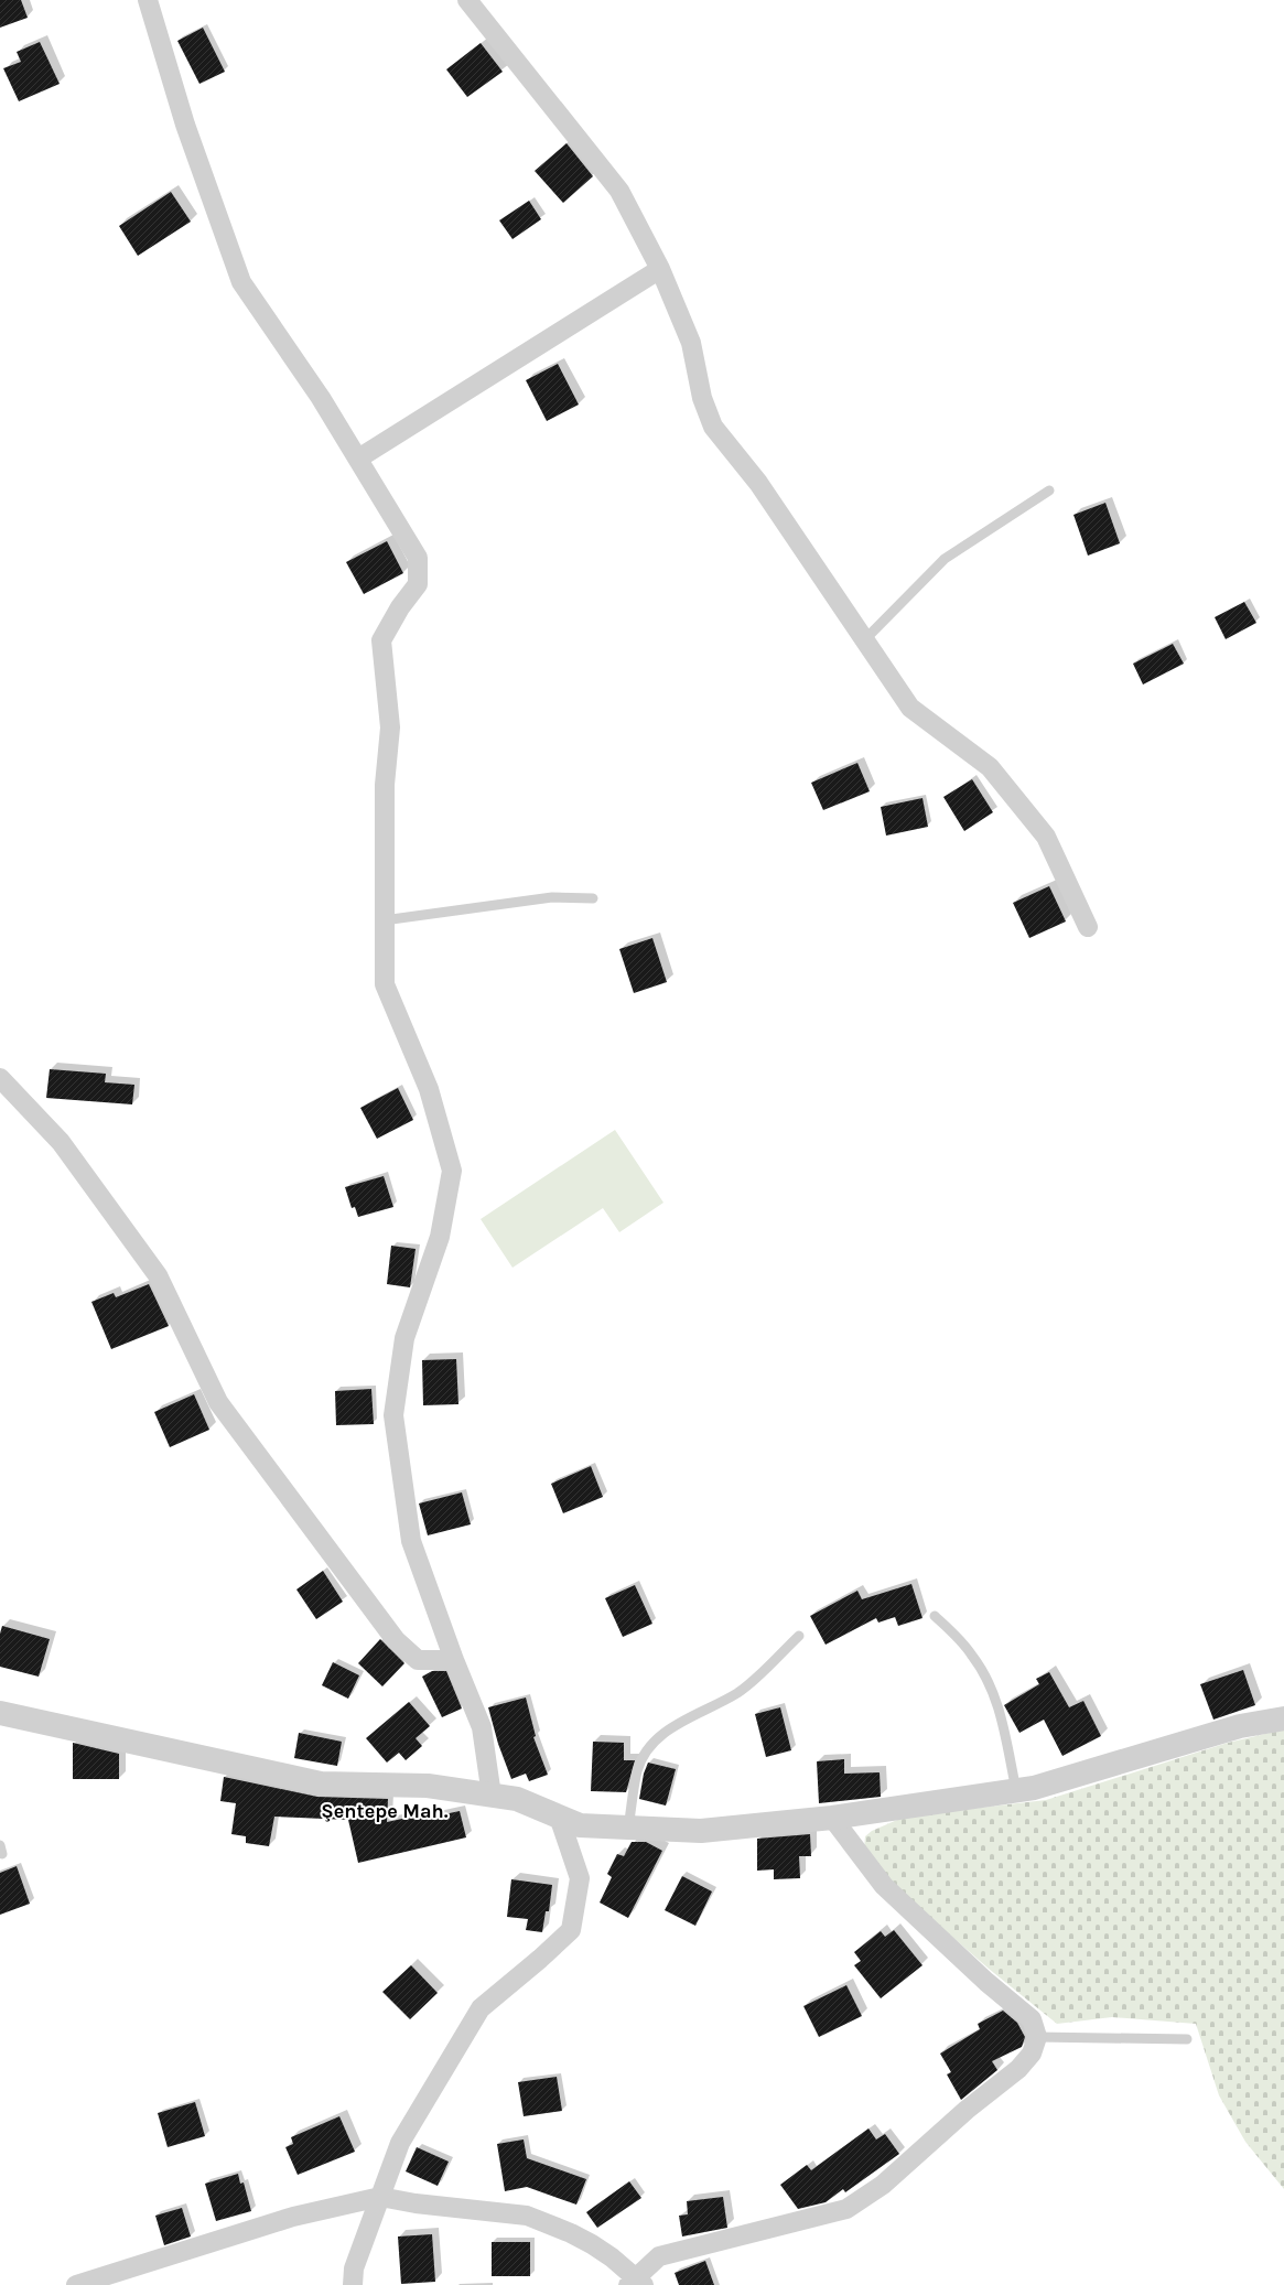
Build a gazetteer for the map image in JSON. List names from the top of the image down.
{
  "districts": ["Şentepe Mah."]
}
